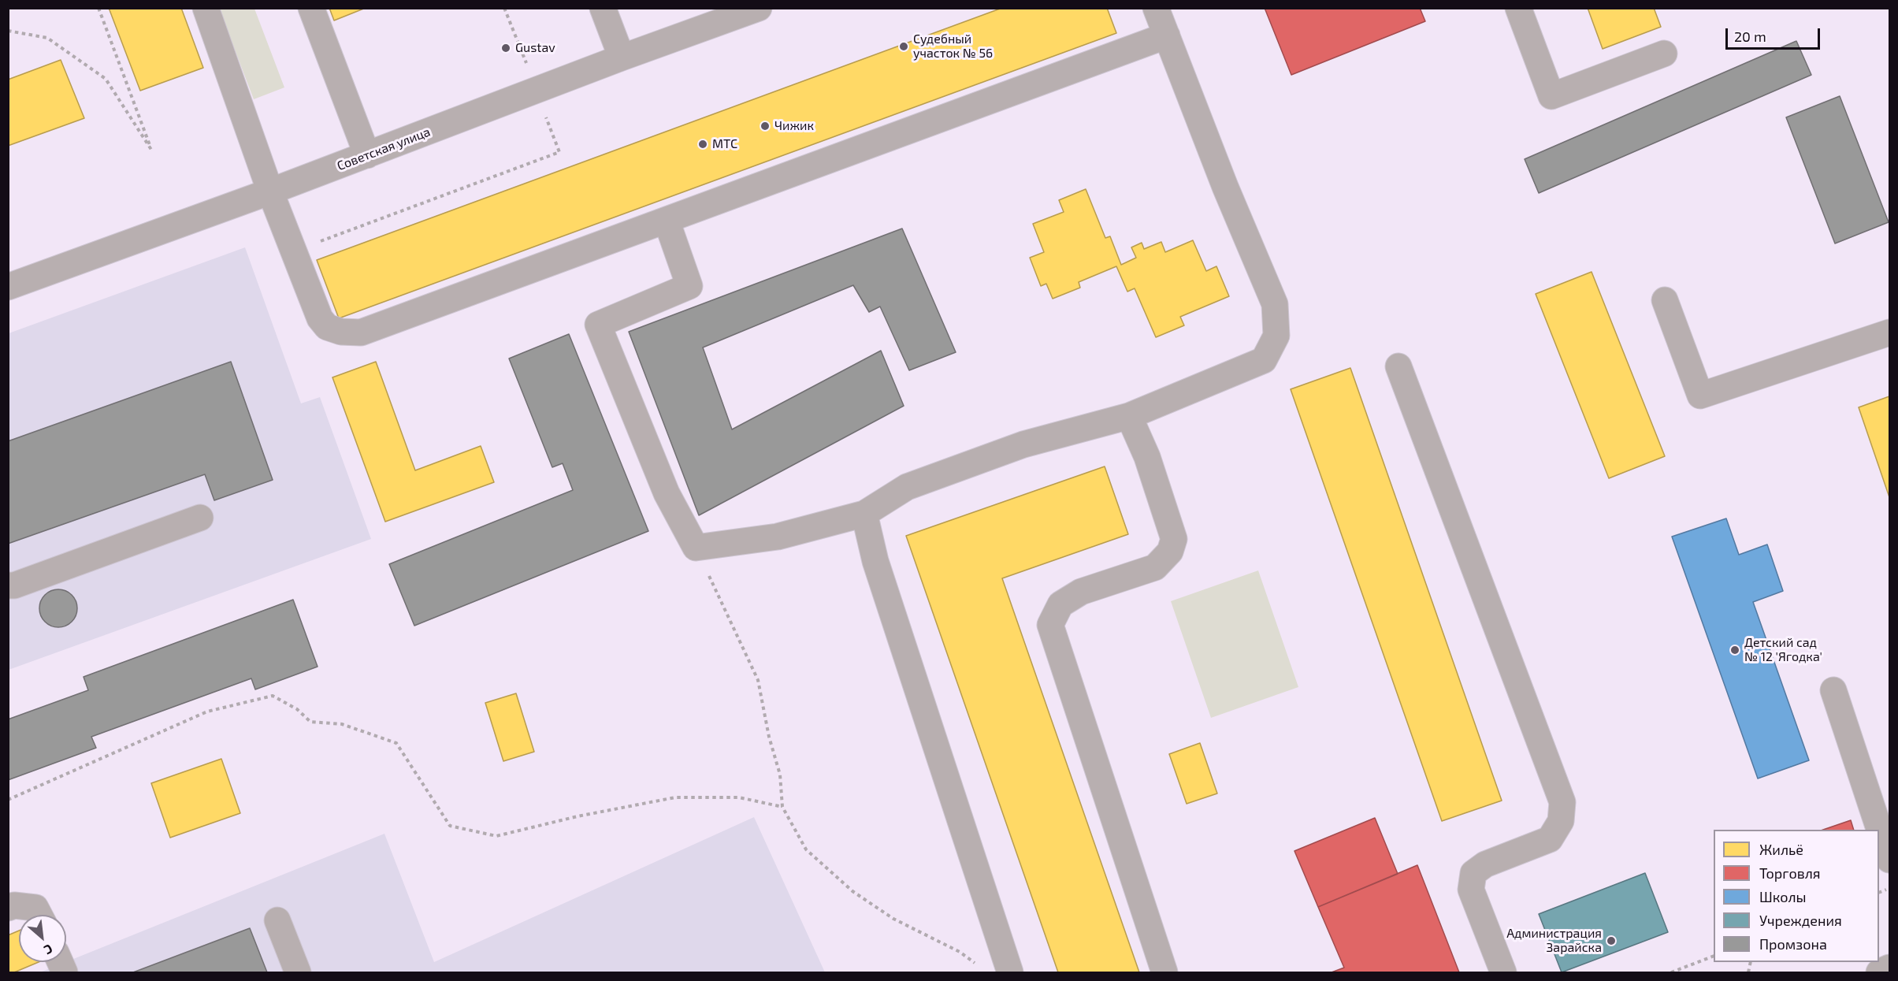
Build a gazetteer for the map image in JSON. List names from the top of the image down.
{
  "streets": {
    "street": ["Советская улица"]
  },
  "places": [
    "Судебный участок № 56",
    "Gustav",
    "Чижик",
    "МТС",
    "Детский сад № 12 'Ягодка'",
    "Администрация Зарайска"
  ],
  "legend": [
    "Жильё",
    "Торговля",
    "Школы",
    "Учреждения",
    "Промзона"
  ],
  "scale_bar": "20 m",
  "north": "bottom right"
}
